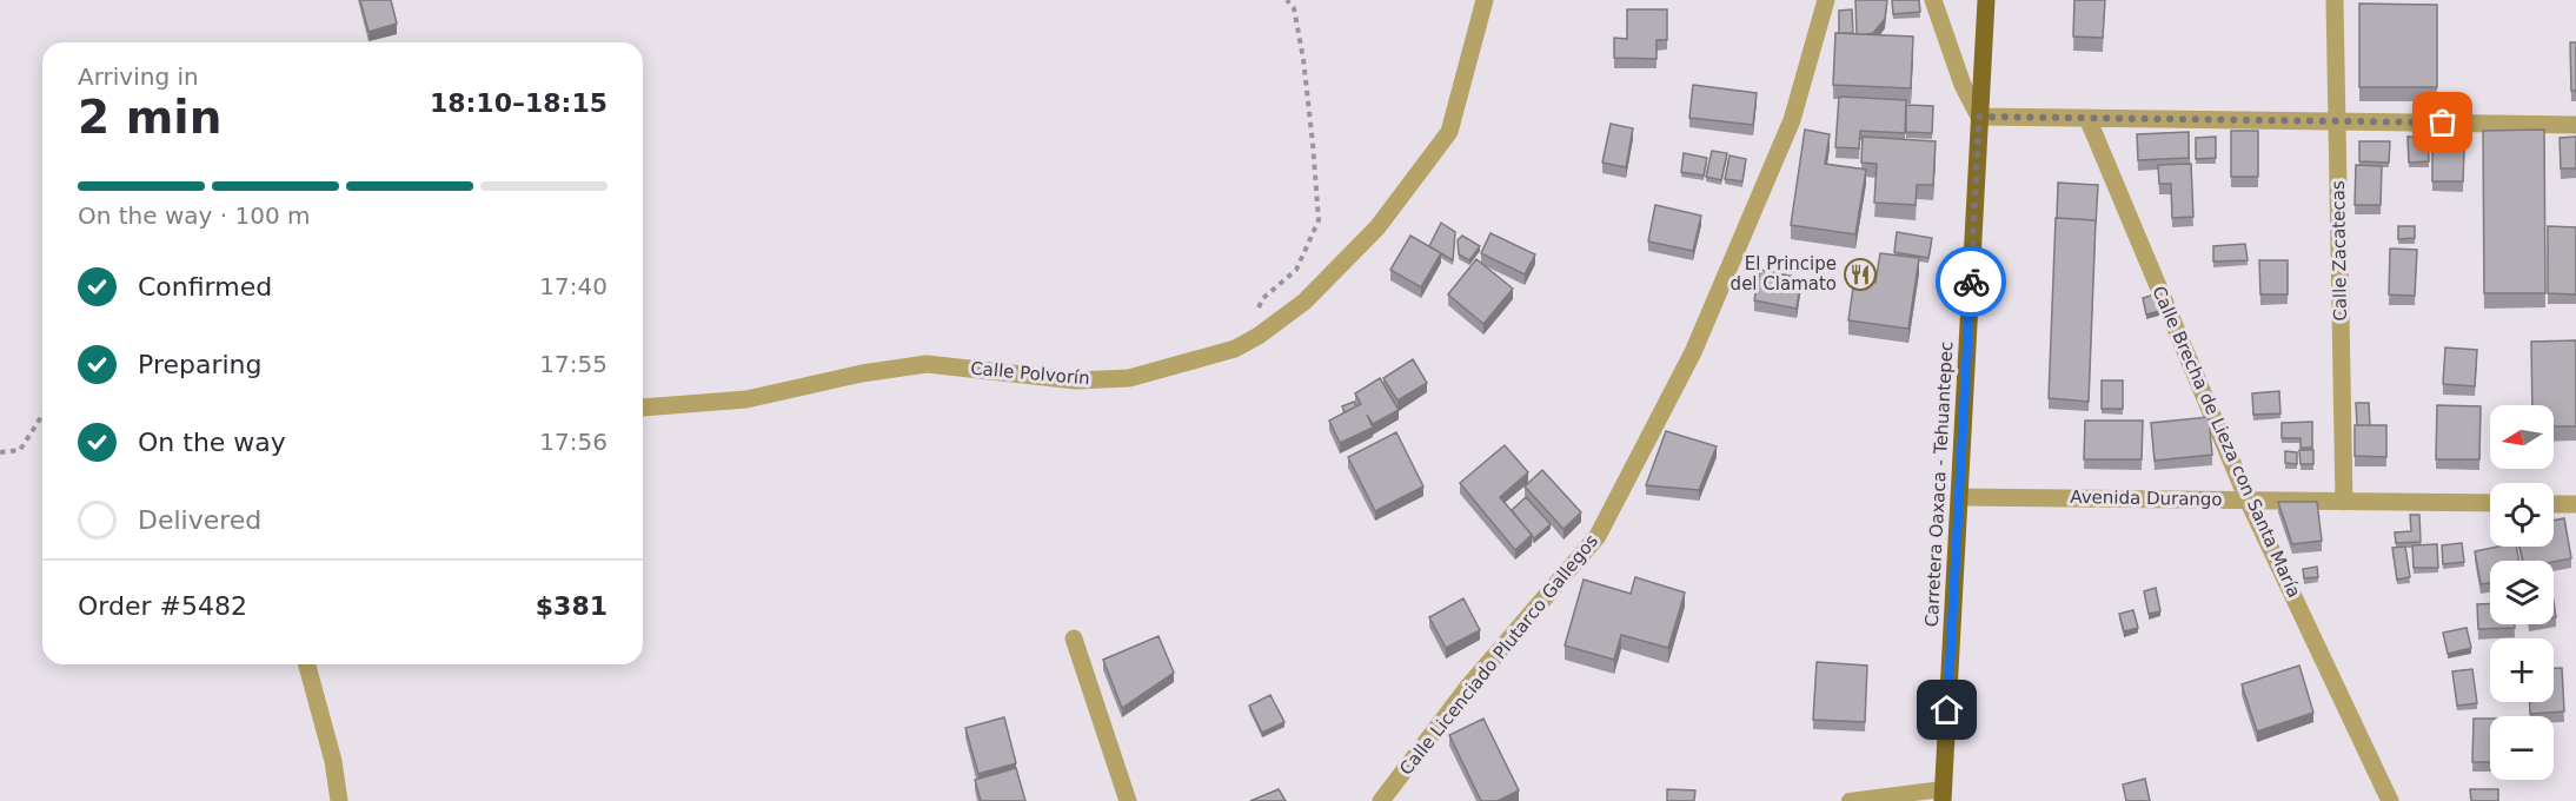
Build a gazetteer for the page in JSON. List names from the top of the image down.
{
  "streets": {
    "main road": ["Carretera Oaxaca - Tehuantepec"],
    "street": [
      "Calle Zacatecas",
      "Calle Polvorín",
      "Calle Brecha de Lieza con Santa María",
      "Avenida Durango",
      "Calle Licenciado Plutarco Gallegos"
    ]
  },
  "crossings": [
    ["Calle Zacatecas", "Avenida Durango"],
    ["Calle Brecha de Lieza con Santa María", "Avenida Durango"],
    ["Carretera Oaxaca - Tehuantepec", "Avenida Durango"]
  ],
  "places": {
    "restaurant": ["El Principe del Clamato"]
  },
  "north": "left",
  "page": {
    "heading": ["2 min", "Arriving in", "18:10–18:15"],
    "panel": ["Order #5482", "$381"],
    "bar": "On the way · 100 m",
    "list": [
      ["Confirmed", "17:40"],
      ["Preparing", "17:55"],
      ["On the way", "17:56"],
      "Delivered"
    ],
    "map_buttons": ["+", "−"]
  }
}
